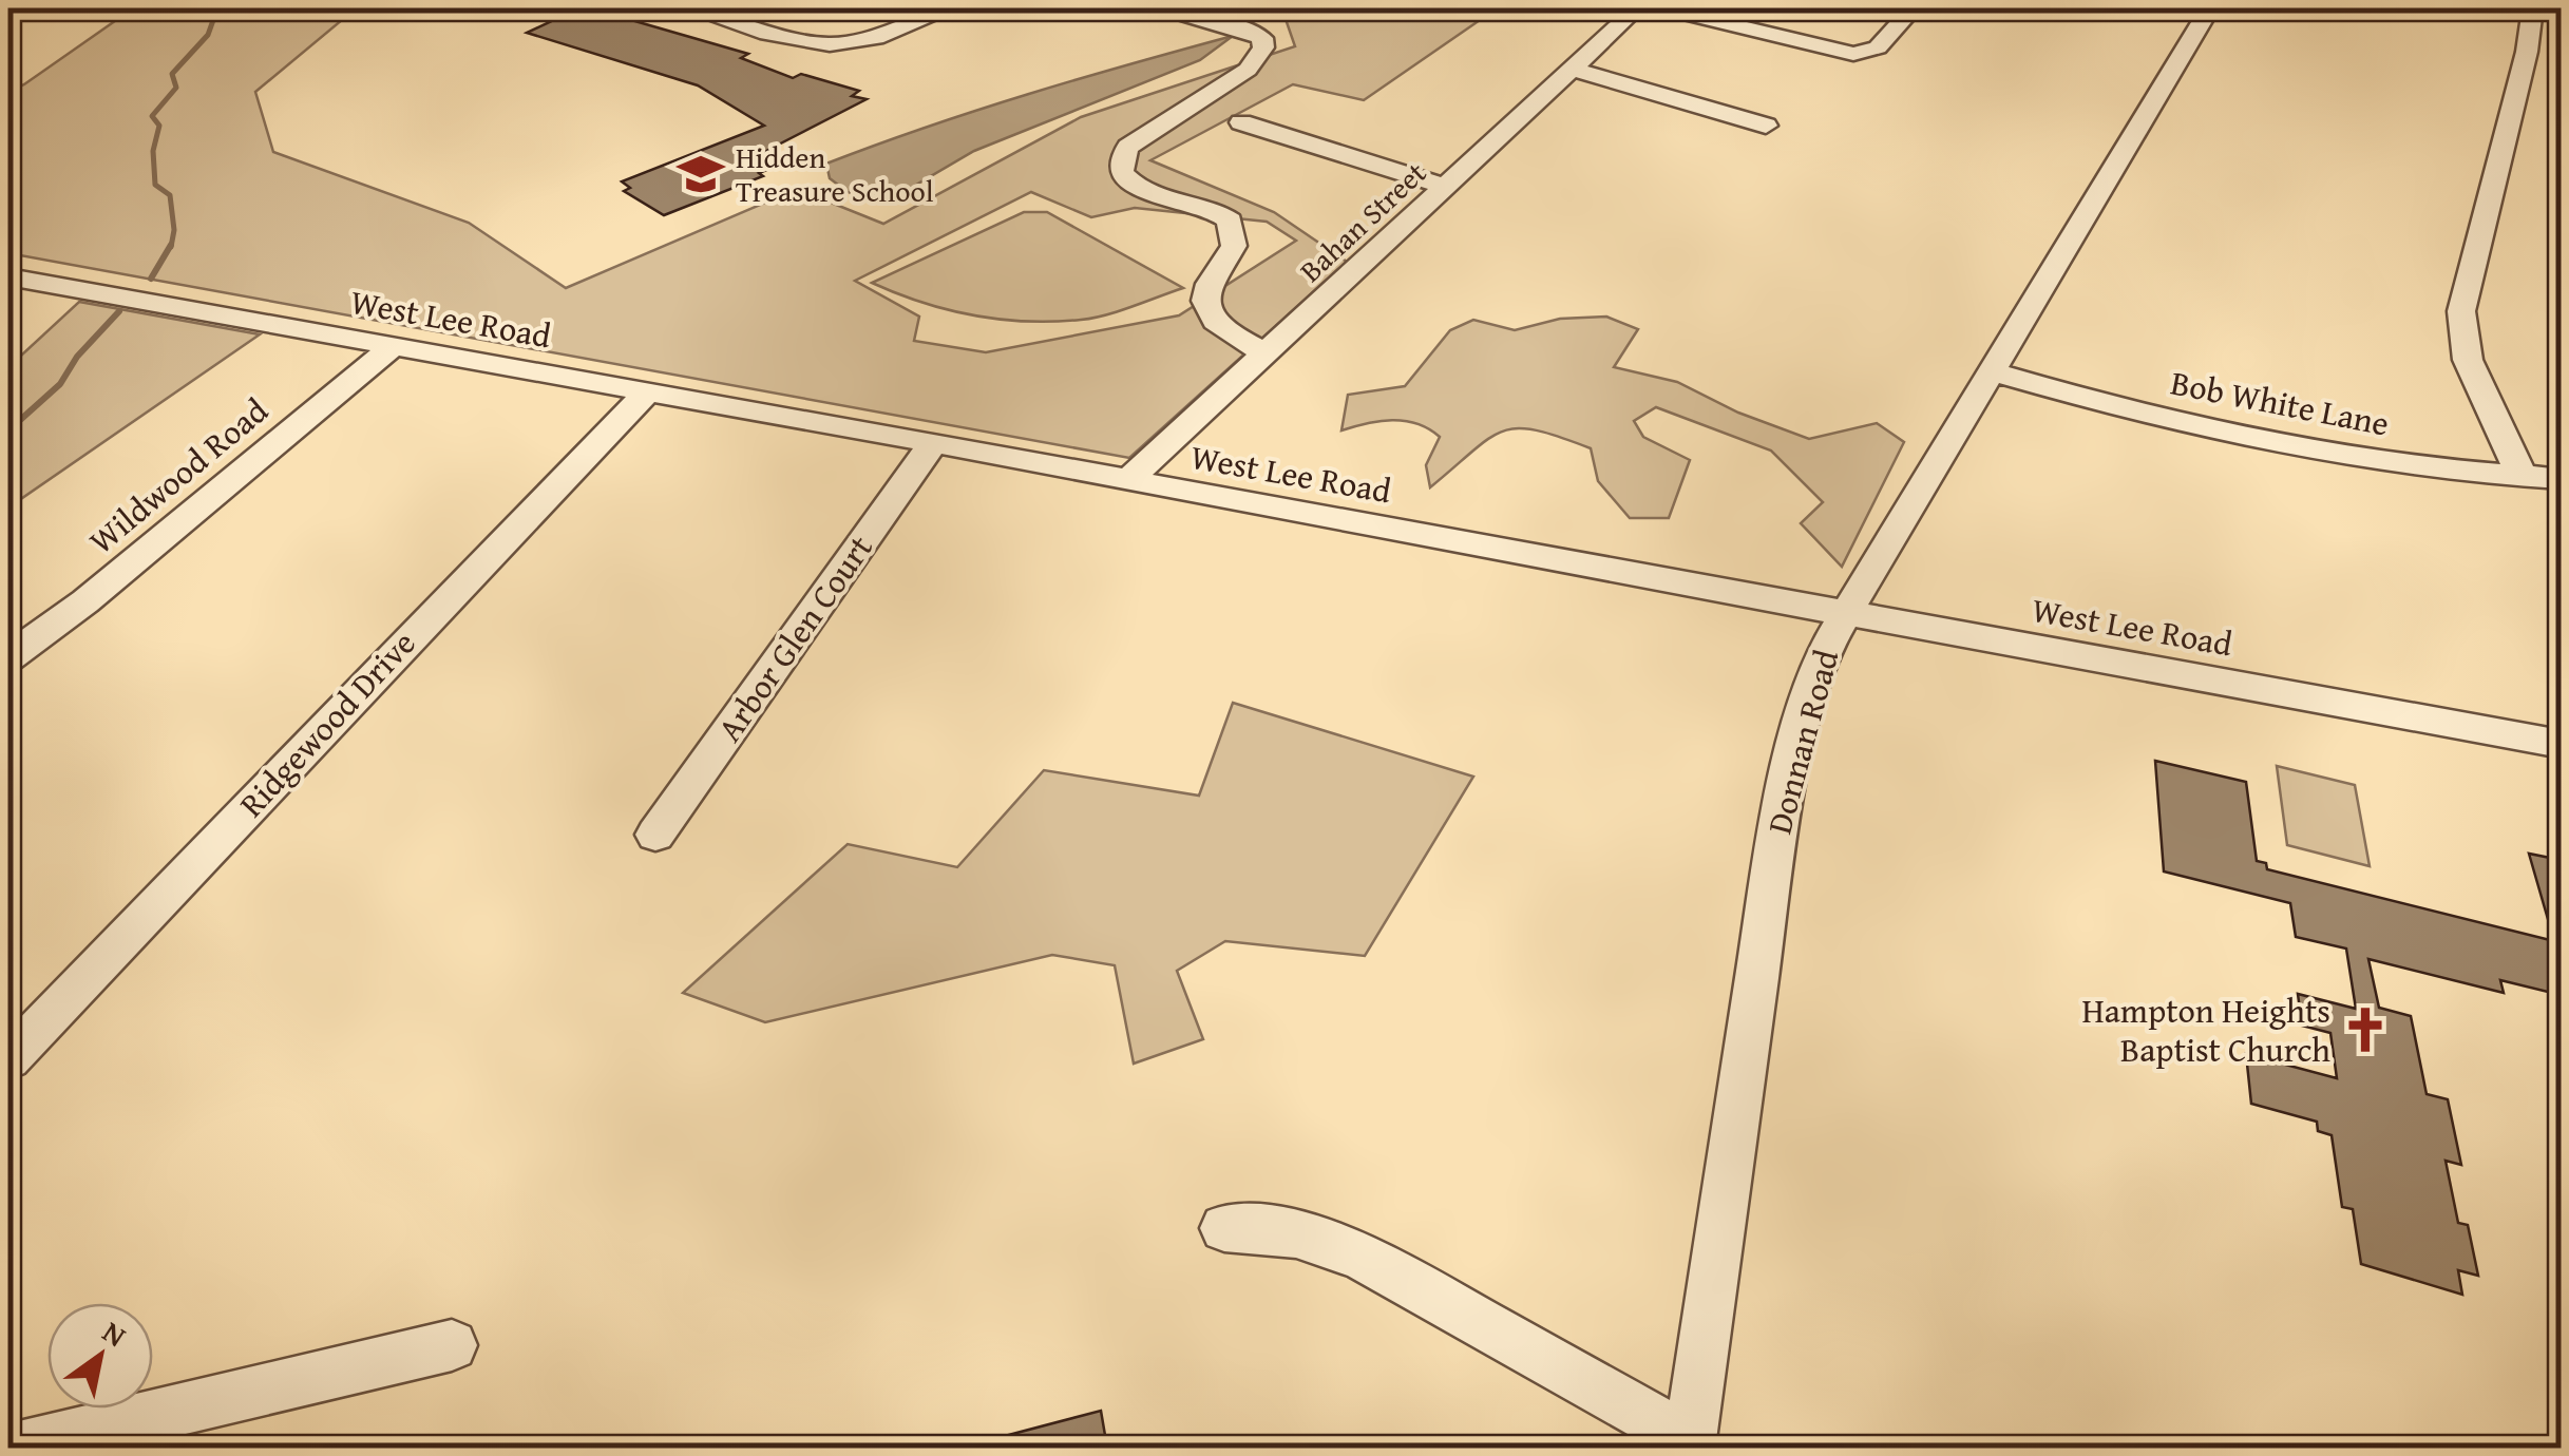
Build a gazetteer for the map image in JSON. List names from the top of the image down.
{
  "streets": {
    "street": [
      "Bahan Street",
      "West Lee Road",
      "Bob White Lane",
      "Wildwood Road",
      "Arbor Glen Court",
      "Ridgewood Drive",
      "Donnan Road"
    ]
  },
  "crossings": [
    ["Bahan Street", "West Lee Road"],
    ["West Lee Road", "Wildwood Road"],
    ["West Lee Road", "Arbor Glen Court"],
    ["West Lee Road", "Ridgewood Drive"],
    ["West Lee Road", "Donnan Road"],
    ["Bob White Lane", "Donnan Road"]
  ],
  "places": {
    "school or university": ["Hidden Treasure School"],
    "church": ["Hampton Heights Baptist Church"]
  },
  "north": "top right"
}
